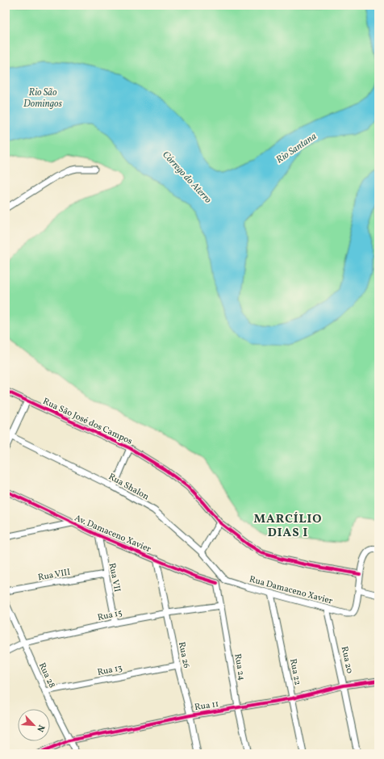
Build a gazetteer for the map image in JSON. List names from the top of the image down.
{
  "streets": {
    "street": [
      "Rua São José dos Campos",
      "Rua Shalon",
      "Av. Damaceno Xavier",
      "Rua VIII",
      "Rua VII",
      "Rua Damaceno Xavier",
      "Rua 15",
      "Rua 26",
      "Rua 20",
      "Rua 24",
      "Rua 13",
      "Rua 22",
      "Rua 28",
      "Rua 11"
    ]
  },
  "crossings": [
    ["Rua Shalon", "Rua Damaceno Xavier"],
    ["Av. Damaceno Xavier", "Rua VII"],
    ["Av. Damaceno Xavier", "Rua 26"],
    ["Av. Damaceno Xavier", "Rua 24"],
    ["Rua VIII", "Rua VII"],
    ["Rua VII", "Rua 15"],
    ["Rua Damaceno Xavier", "Rua 20"],
    ["Rua Damaceno Xavier", "Rua 22"],
    ["Rua 15", "Rua 26"],
    ["Rua 15", "Rua 24"],
    ["Rua 15", "Rua 28"],
    ["Rua 26", "Rua 13"],
    ["Rua 26", "Rua 11"],
    ["Rua 20", "Rua 11"],
    ["Rua 24", "Rua 11"],
    ["Rua 13", "Rua 28"],
    ["Rua 22", "Rua 11"],
    ["Rua 28", "Rua 11"]
  ],
  "districts": ["MARCÍLIO DIAS I"],
  "water": ["Rio São Domingos", "Rio Santana", "Córrego do Aterro"],
  "north": "bottom right"
}
